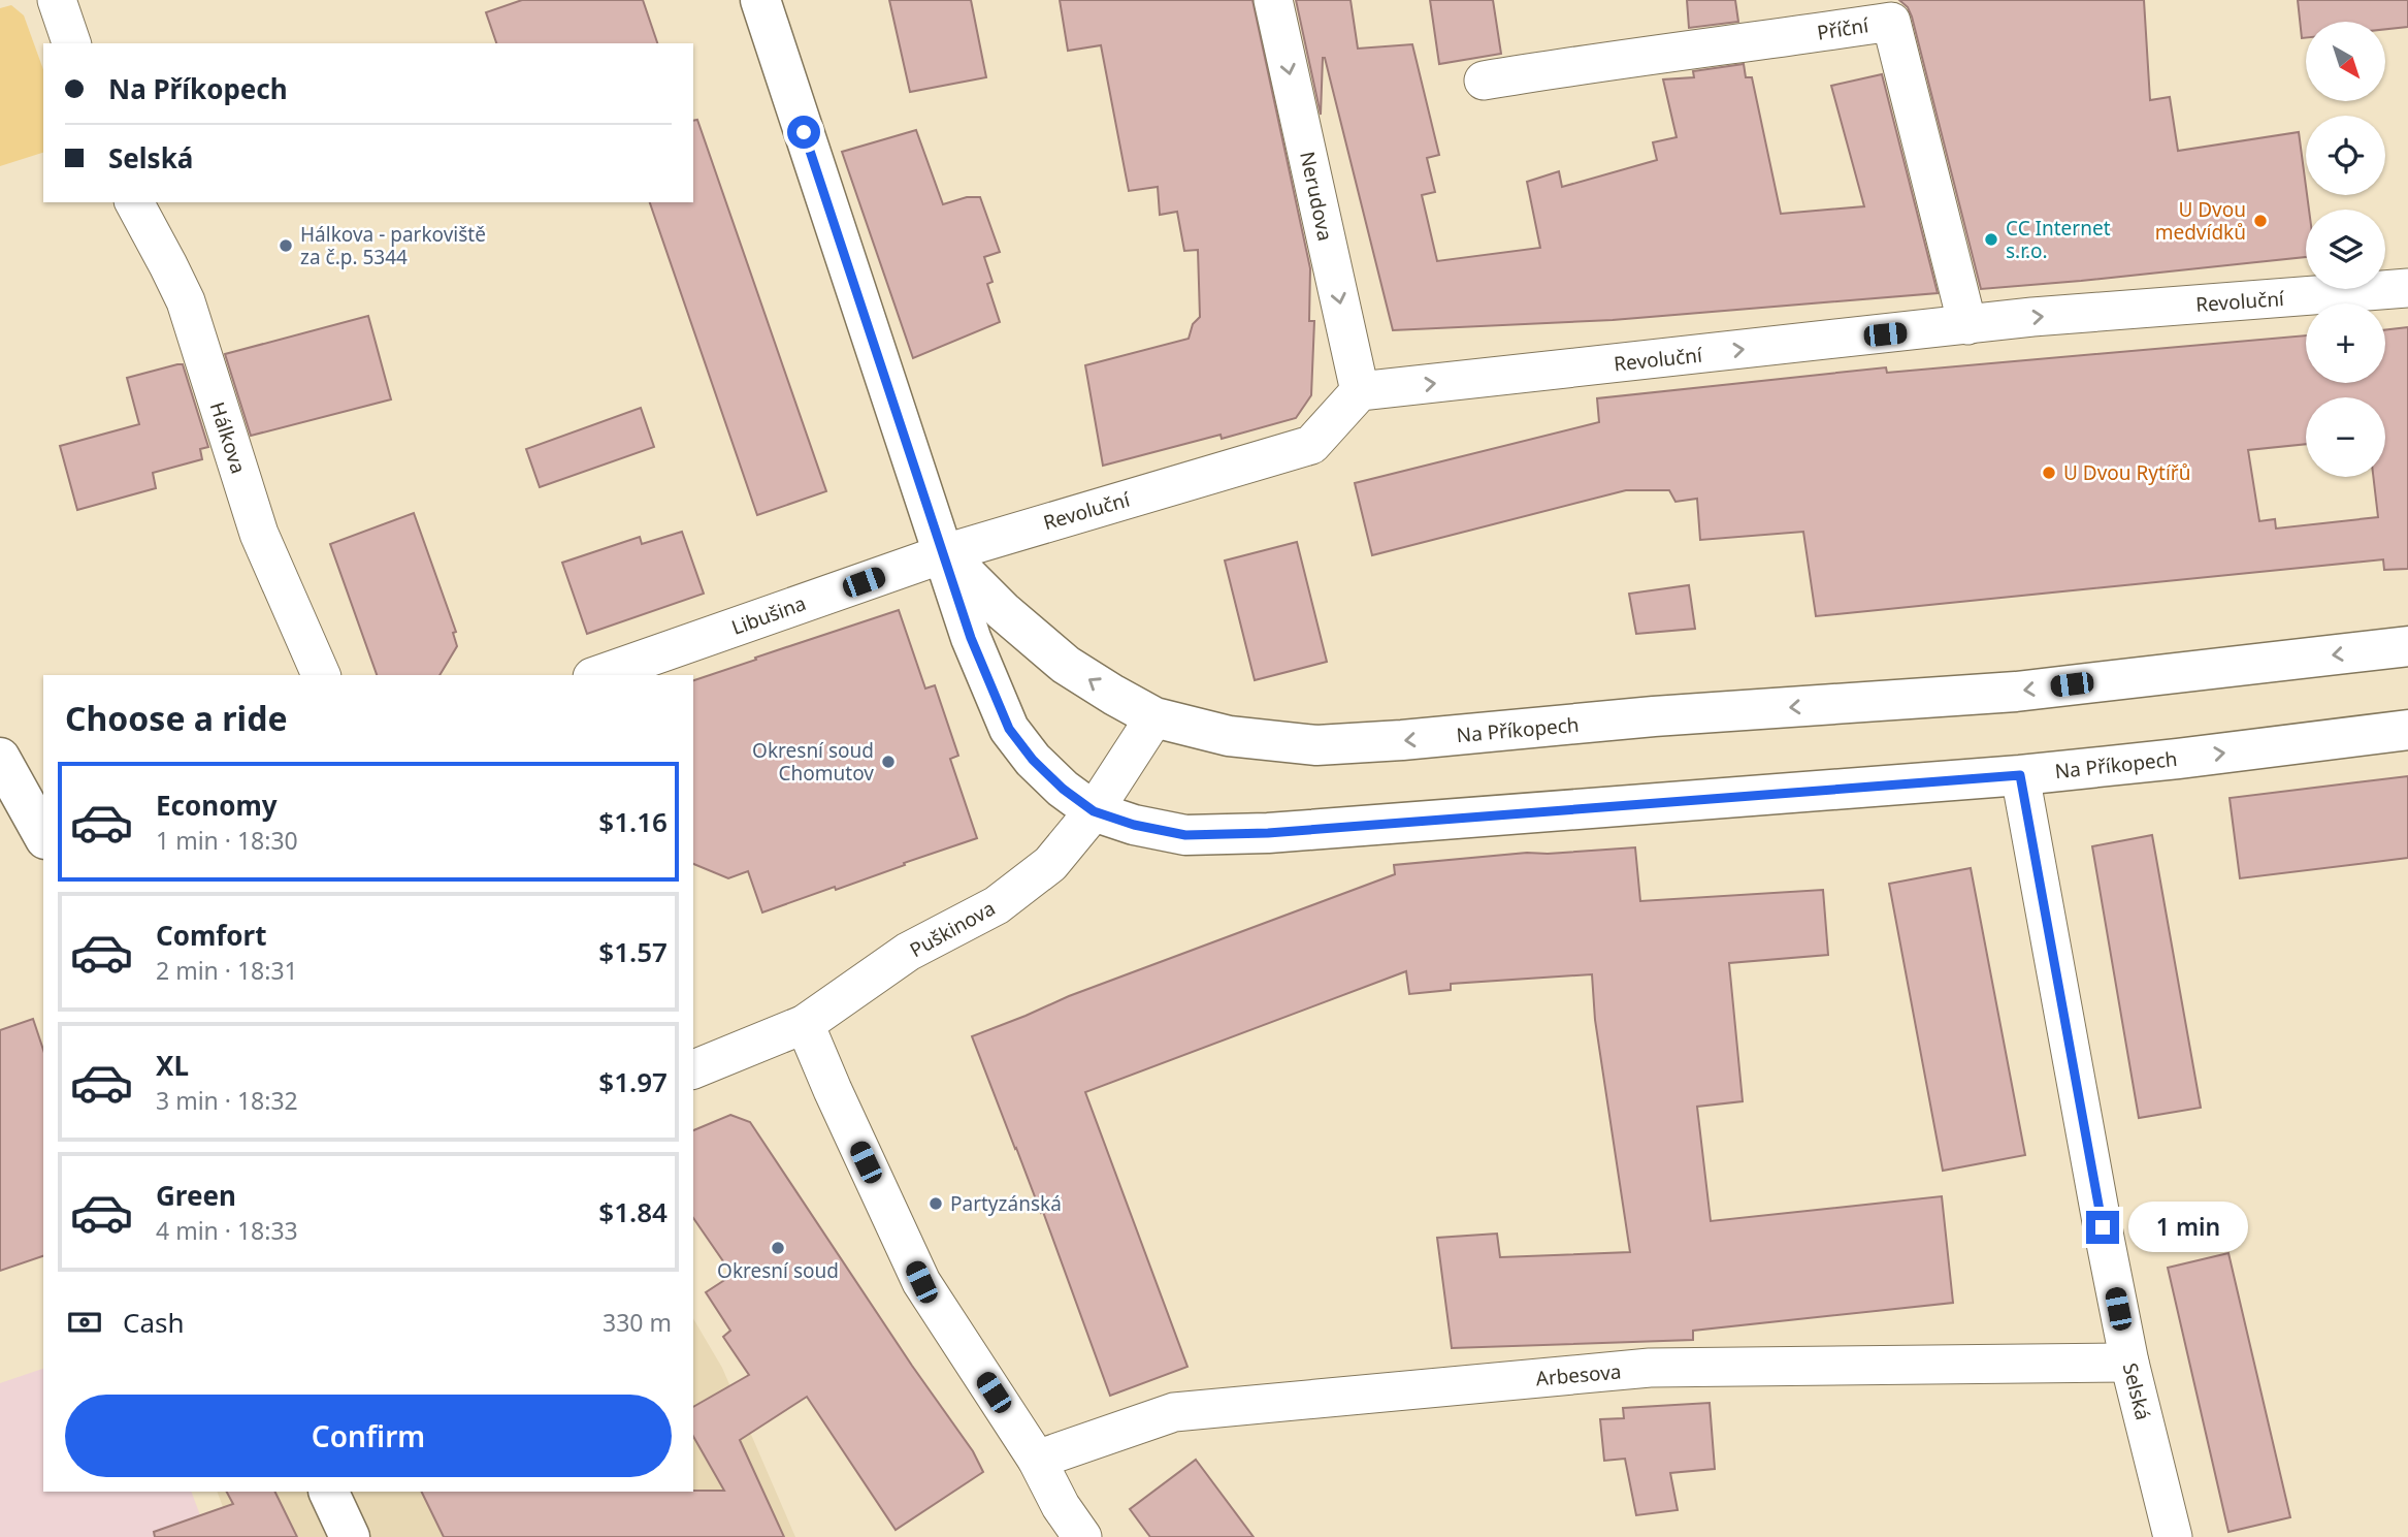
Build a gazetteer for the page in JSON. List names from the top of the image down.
{
  "streets": {
    "street": [
      "Příční",
      "Nerudova",
      "Revoluční",
      "Hálkova",
      "Libušina",
      "Na Příkopech",
      "Puškinova",
      "Arbesova",
      "Selská"
    ]
  },
  "crossings": [
    ["Příční", "Revoluční"],
    ["Nerudova", "Revoluční"],
    ["Revoluční", "Libušina"],
    ["Revoluční", "Na Příkopech"],
    ["Libušina", "Na Příkopech"],
    ["Na Příkopech", "Puškinova"],
    ["Na Příkopech", "Selská"],
    ["Arbesova", "Selská"]
  ],
  "one_way": ["Nerudova", "Revoluční"],
  "places": [
    "U Dvou medvídků",
    "CC Internet s.r.o.",
    "Hálkova - parkoviště za č.p. 5344",
    "U Dvou Rytířů",
    "Okresní soud Chomutov",
    "Partyzánská",
    "Okresní soud"
  ],
  "north": "bottom right",
  "page": {
    "map_buttons": ["+", "−"],
    "banner": ["Na Příkopech", "Selská"],
    "heading": "Choose a ride",
    "list": [
      {
        "name": "Economy",
        "note": "1 min · 18:30",
        "value": "$1.16"
      },
      {
        "name": "Comfort",
        "note": "2 min · 18:31",
        "value": "$1.57"
      },
      {
        "name": "XL",
        "note": "3 min · 18:32",
        "value": "$1.97"
      },
      {
        "name": "Green",
        "note": "4 min · 18:33",
        "value": "$1.84"
      }
    ],
    "bubble": "1 min",
    "pay": ["Cash", "330 m"],
    "buttons": "Confirm"
  }
}
